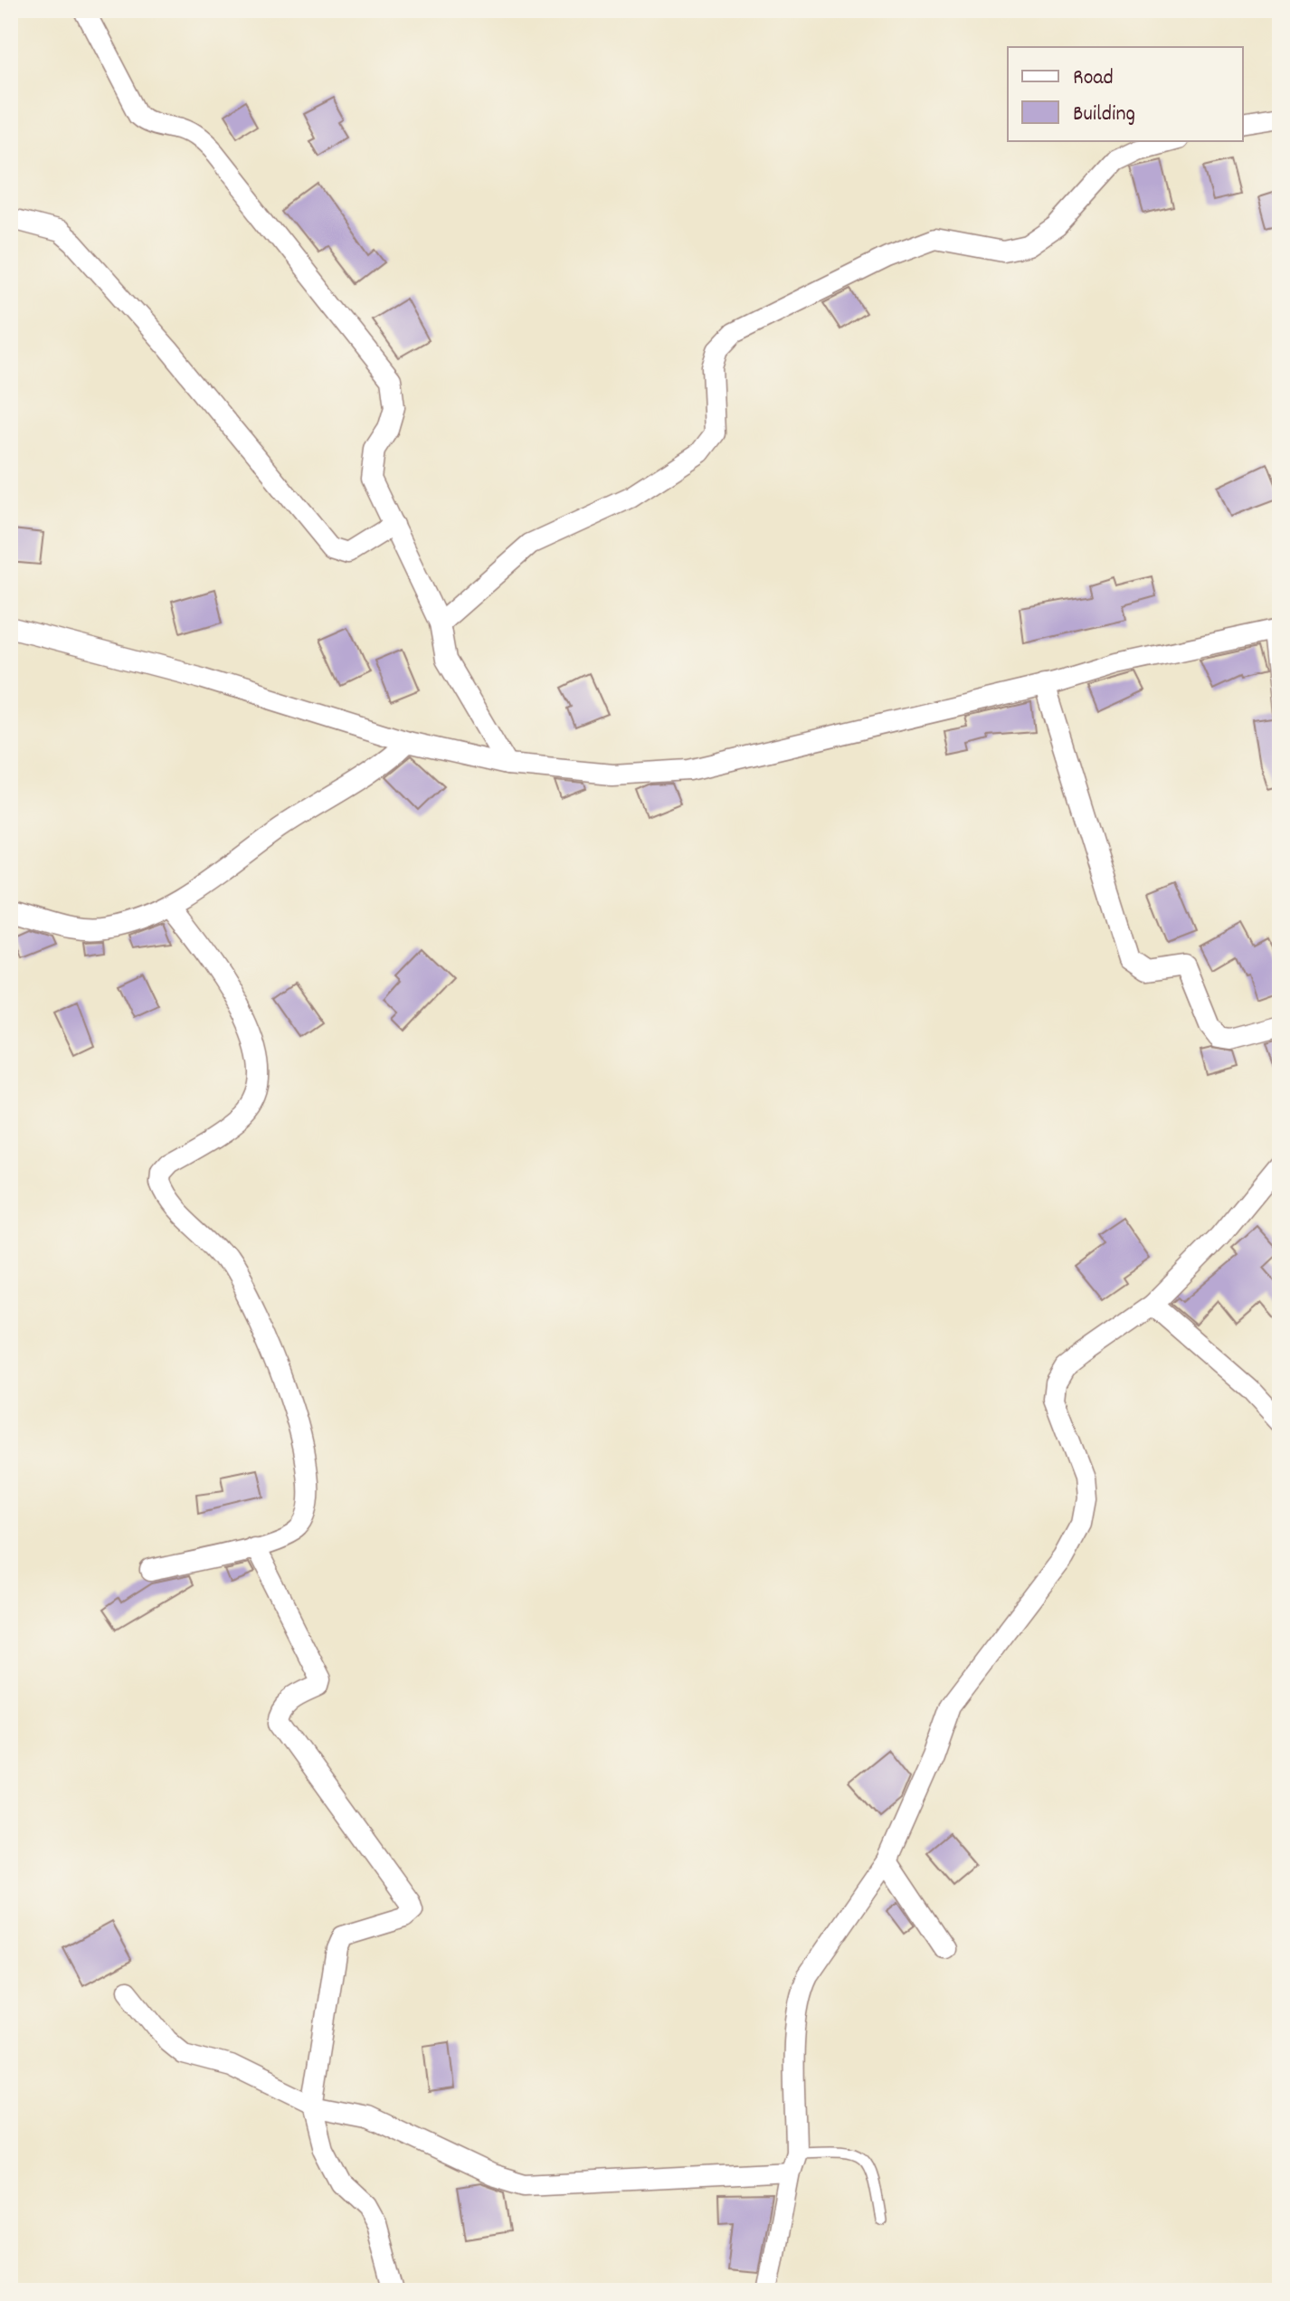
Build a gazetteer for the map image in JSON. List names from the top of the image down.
{
  "legend": ["Road", "Building"]
}
